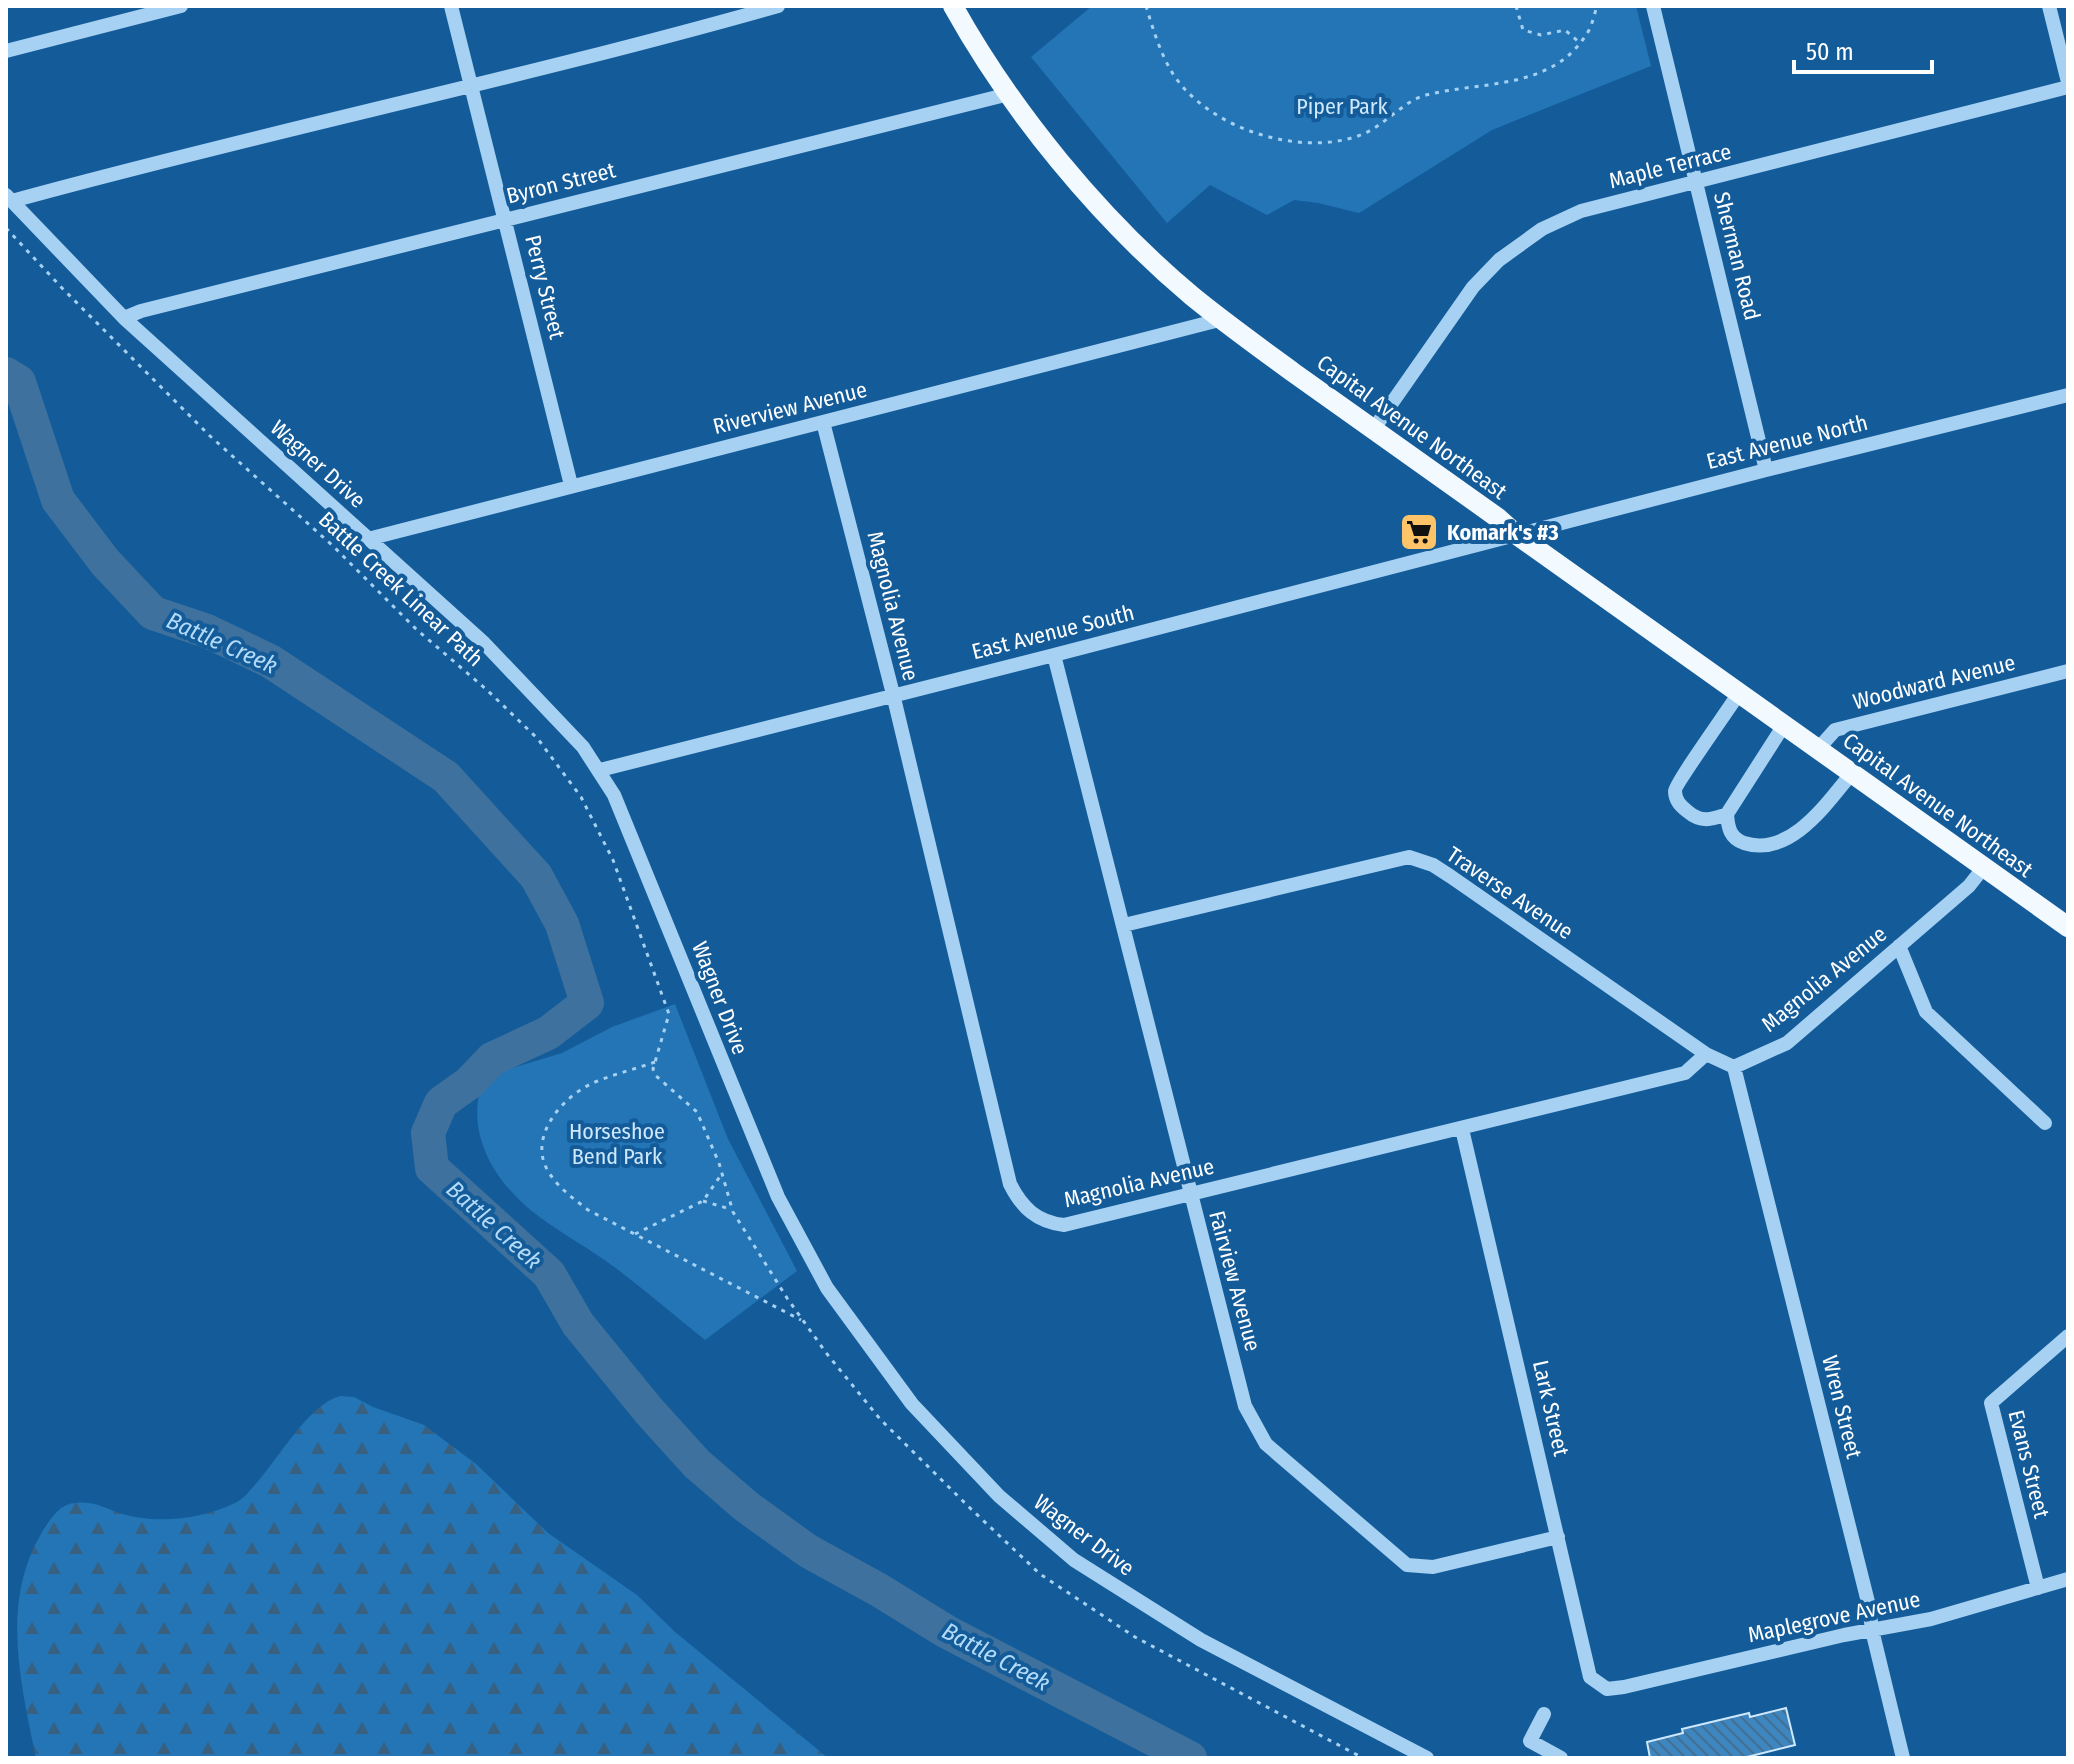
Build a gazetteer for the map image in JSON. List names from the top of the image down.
{
  "streets": {
    "main road": ["Capital Avenue Northeast"],
    "street": [
      "Maple Terrace",
      "Byron Street",
      "Sherman Road",
      "Perry Street",
      "Riverview Avenue",
      "East Avenue North",
      "Wagner Drive",
      "Magnolia Avenue",
      "East Avenue South",
      "Woodward Avenue",
      "Traverse Avenue",
      "Fairview Avenue",
      "Wren Street",
      "Lark Street",
      "Evans Street",
      "Maplegrove Avenue"
    ],
    "path": ["Battle Creek Linear Path"]
  },
  "crossings": [
    ["Maple Terrace", "Sherman Road"],
    ["Maple Terrace", "Capital Avenue Northeast"],
    ["Byron Street", "Perry Street"],
    ["Byron Street", "Capital Avenue Northeast"],
    ["Byron Street", "Wagner Drive"],
    ["Sherman Road", "East Avenue North"],
    ["Perry Street", "Riverview Avenue"],
    ["Riverview Avenue", "Capital Avenue Northeast"],
    ["Riverview Avenue", "Wagner Drive"],
    ["Riverview Avenue", "Magnolia Avenue"],
    ["Capital Avenue Northeast", "East Avenue North"],
    ["Capital Avenue Northeast", "Magnolia Avenue"],
    ["Capital Avenue Northeast", "East Avenue South"],
    ["Capital Avenue Northeast", "Woodward Avenue"],
    ["East Avenue North", "East Avenue South"],
    ["Wagner Drive", "East Avenue South"],
    ["Magnolia Avenue", "East Avenue South"],
    ["Magnolia Avenue", "Traverse Avenue"],
    ["Magnolia Avenue", "Fairview Avenue"],
    ["Magnolia Avenue", "Wren Street"],
    ["Magnolia Avenue", "Lark Street"],
    ["East Avenue South", "Fairview Avenue"],
    ["Traverse Avenue", "Fairview Avenue"],
    ["Fairview Avenue", "Lark Street"],
    ["Wren Street", "Maplegrove Avenue"],
    ["Lark Street", "Maplegrove Avenue"],
    ["Evans Street", "Maplegrove Avenue"]
  ],
  "water": ["Battle Creek"],
  "parks": ["Piper Park", "Horseshoe Bend Park"],
  "places": {
    "supermarket": ["Komark's #3"]
  },
  "scale_bar": "50 m"
}
